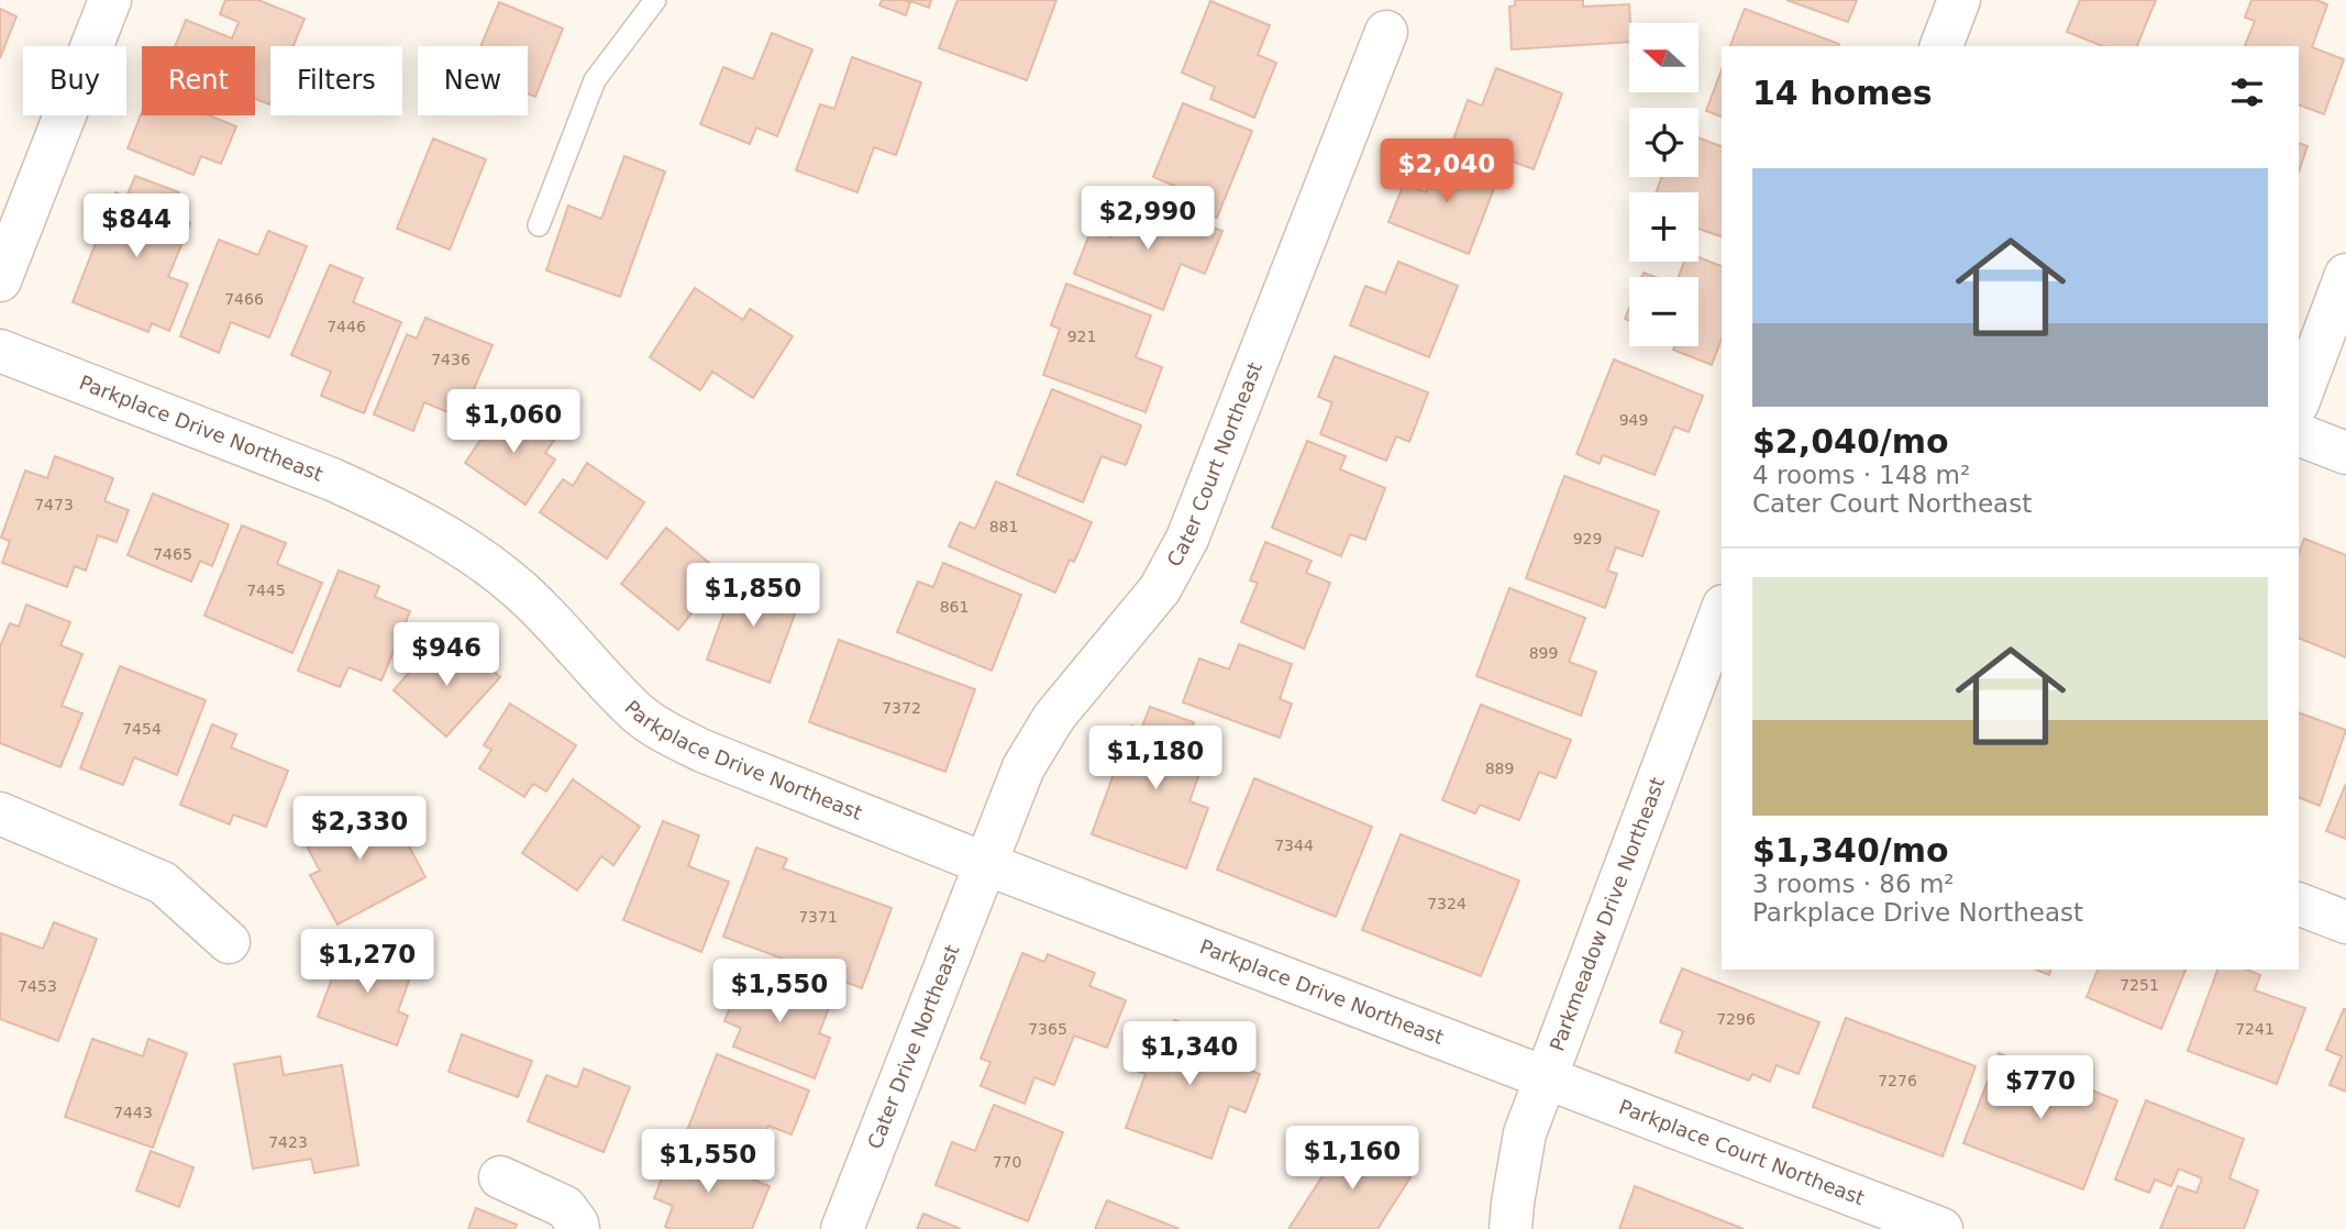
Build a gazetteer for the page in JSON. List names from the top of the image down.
{
  "streets": {
    "street": [
      "Parkplace Drive Northeast",
      "Cater Court Northeast",
      "Parkmeadow Drive Northeast",
      "Cater Drive Northeast",
      "Parkplace Court Northeast"
    ]
  },
  "crossings": [
    ["Parkplace Drive Northeast", "Cater Court Northeast"],
    ["Parkplace Drive Northeast", "Parkmeadow Drive Northeast"],
    ["Parkplace Drive Northeast", "Cater Drive Northeast"],
    ["Parkplace Drive Northeast", "Parkplace Court Northeast"],
    ["Cater Court Northeast", "Cater Drive Northeast"],
    ["Parkmeadow Drive Northeast", "Parkplace Court Northeast"]
  ],
  "house_numbers": [
    "7466",
    "7446",
    "921",
    "7436",
    "949",
    "7473",
    "881",
    "929",
    "7465",
    "7445",
    "861",
    "899",
    "7372",
    "7454",
    "889",
    "7344",
    "7324",
    "7371",
    "7251",
    "7453",
    "7296",
    "7365",
    "7241",
    "7276",
    "7443",
    "7423",
    "770"
  ],
  "north": "left",
  "page": {
    "map_buttons": ["+", "−"],
    "chip": [
      "Buy",
      "Rent",
      "Filters",
      "New"
    ],
    "heading": "14 homes",
    "price": [
      "$2,040",
      "$2,990",
      "$844",
      "$1,060",
      "$1,850",
      "$946",
      "$1,180",
      "$2,330",
      "$1,270",
      "$1,550",
      "$1,340",
      "$770",
      "$1,160",
      "$1,550"
    ],
    "list": [
      {
        "name": "$2,040/mo",
        "note": "4 rooms · 148 m² · Cater Court Northeast"
      },
      {
        "name": "$1,340/mo",
        "note": "3 rooms · 86 m² · Parkplace Drive Northeast"
      }
    ]
  }
}
